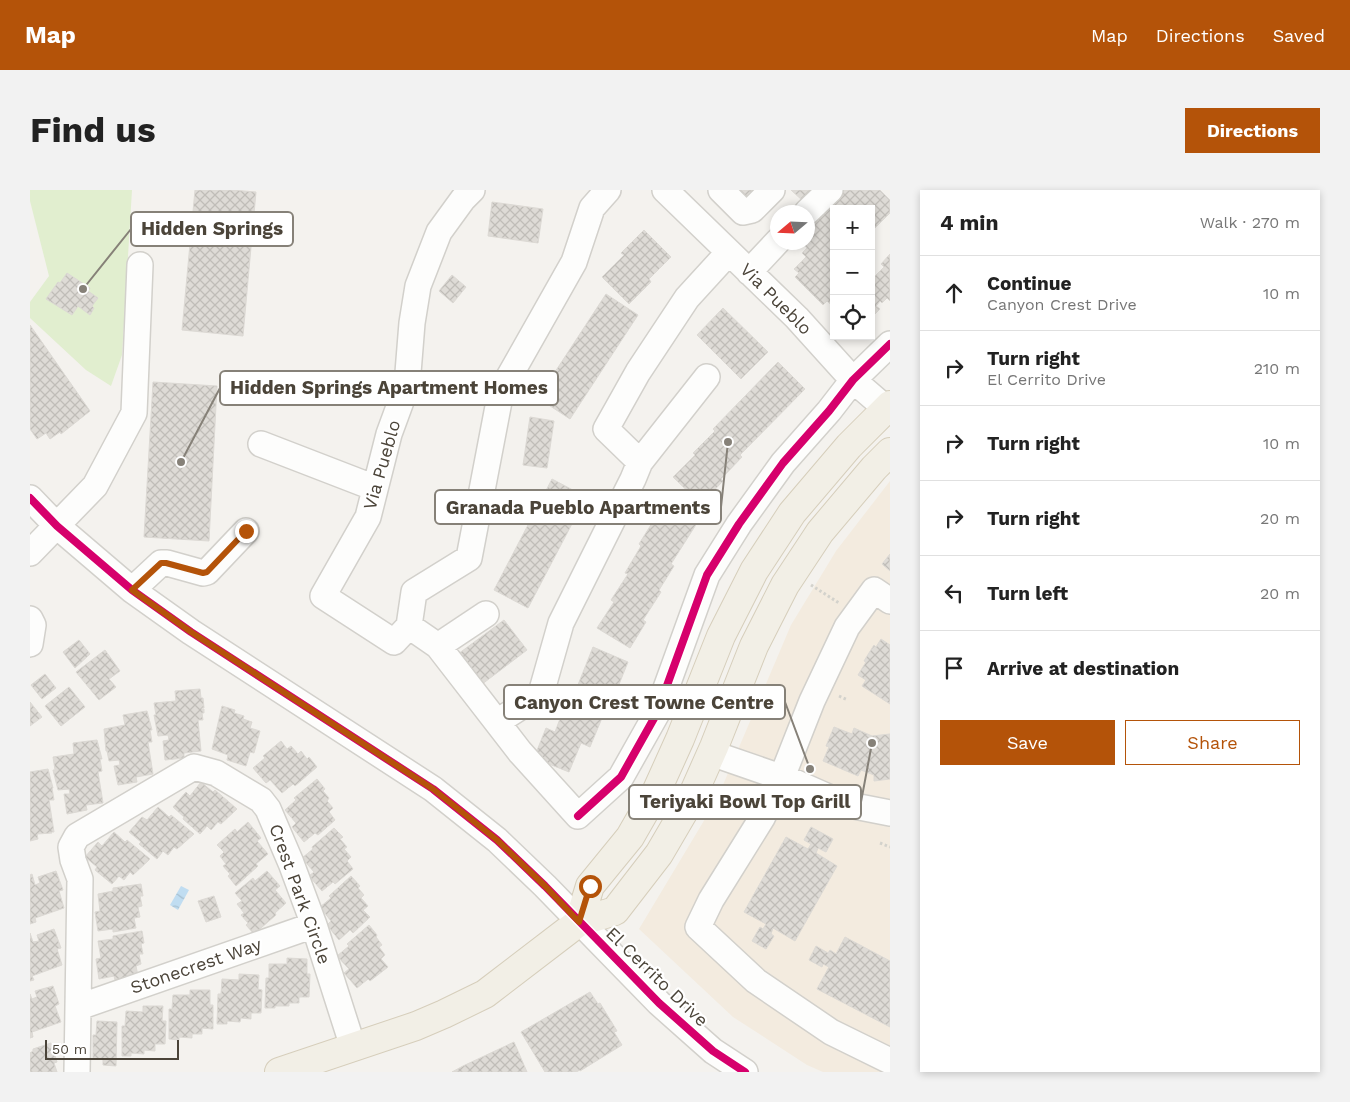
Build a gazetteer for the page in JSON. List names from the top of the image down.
{
  "streets": {
    "street": [
      "Via Pueblo",
      "Crest Park Circle",
      "Stonecrest Way",
      "El Cerrito Drive"
    ]
  },
  "crossings": [
    ["Crest Park Circle", "Stonecrest Way"]
  ],
  "places": [
    "Hidden Springs",
    "Granada Pueblo Apartments",
    "Hidden Springs Apartment Homes",
    "Teriyaki Bowl Top Grill",
    "Canyon Crest Towne Centre"
  ],
  "scale_bar": "50 m",
  "north": "left",
  "page": {
    "header": "Map",
    "nav": ["Map", "Directions", "Saved"],
    "buttons": [
      "Directions",
      ["Save", "Share"]
    ],
    "title": "Find us",
    "heading": ["4 min", "Walk · 270 m"],
    "map_buttons": ["+", "−"],
    "list": [
      ["Continue", "Canyon Crest Drive", "10 m"],
      ["Turn right", "El Cerrito Drive", "210 m"],
      ["Turn right", "10 m"],
      ["Turn right", "20 m"],
      ["Turn left", "20 m"],
      "Arrive at destination"
    ],
    "scale": "50 m"
  }
}
